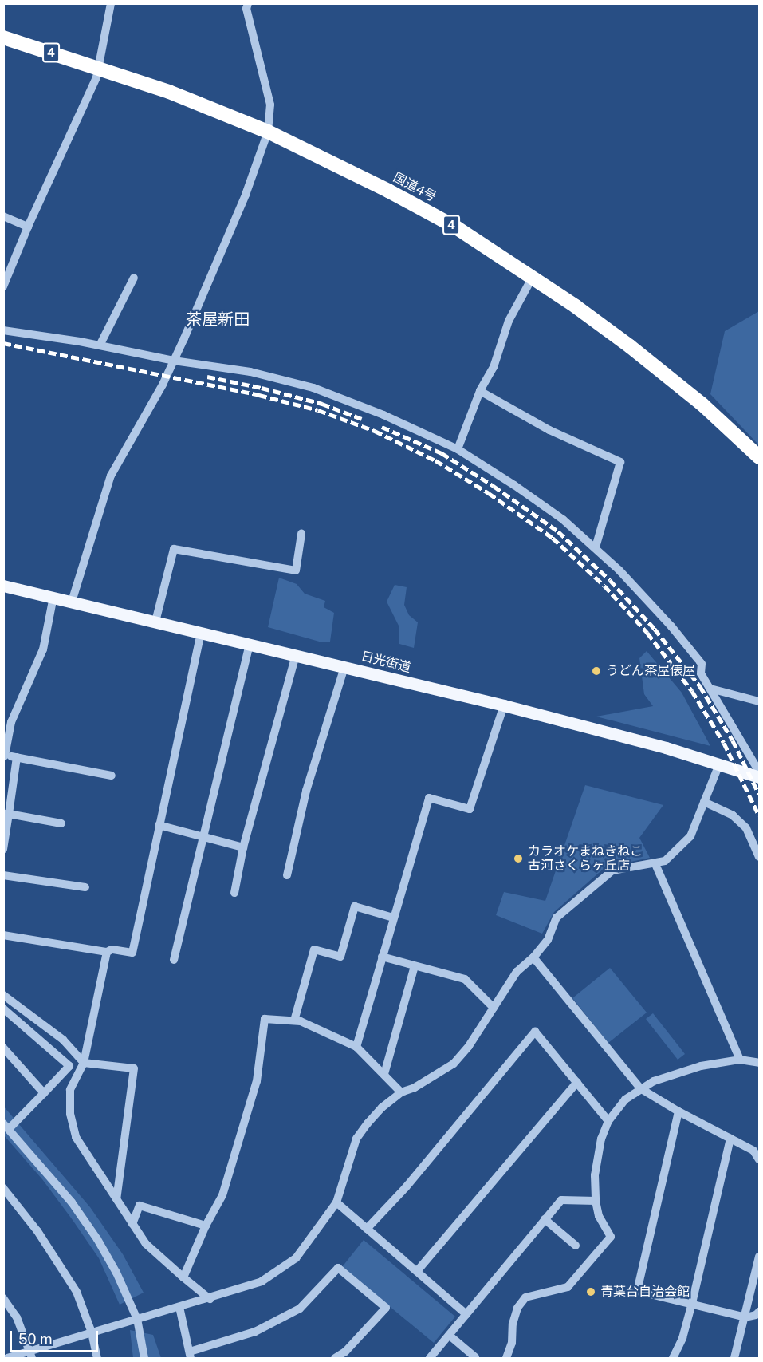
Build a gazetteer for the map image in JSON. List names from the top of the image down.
{
  "streets": {
    "highway": ["4", "国道4号"],
    "main road": ["日光街道"]
  },
  "districts": ["茶屋新田"],
  "places": ["うどん茶屋俵屋", "カラオケまねきねこ 古河さくらヶ丘店", "青葉台自治会館"],
  "scale_bar": "50 m"
}
